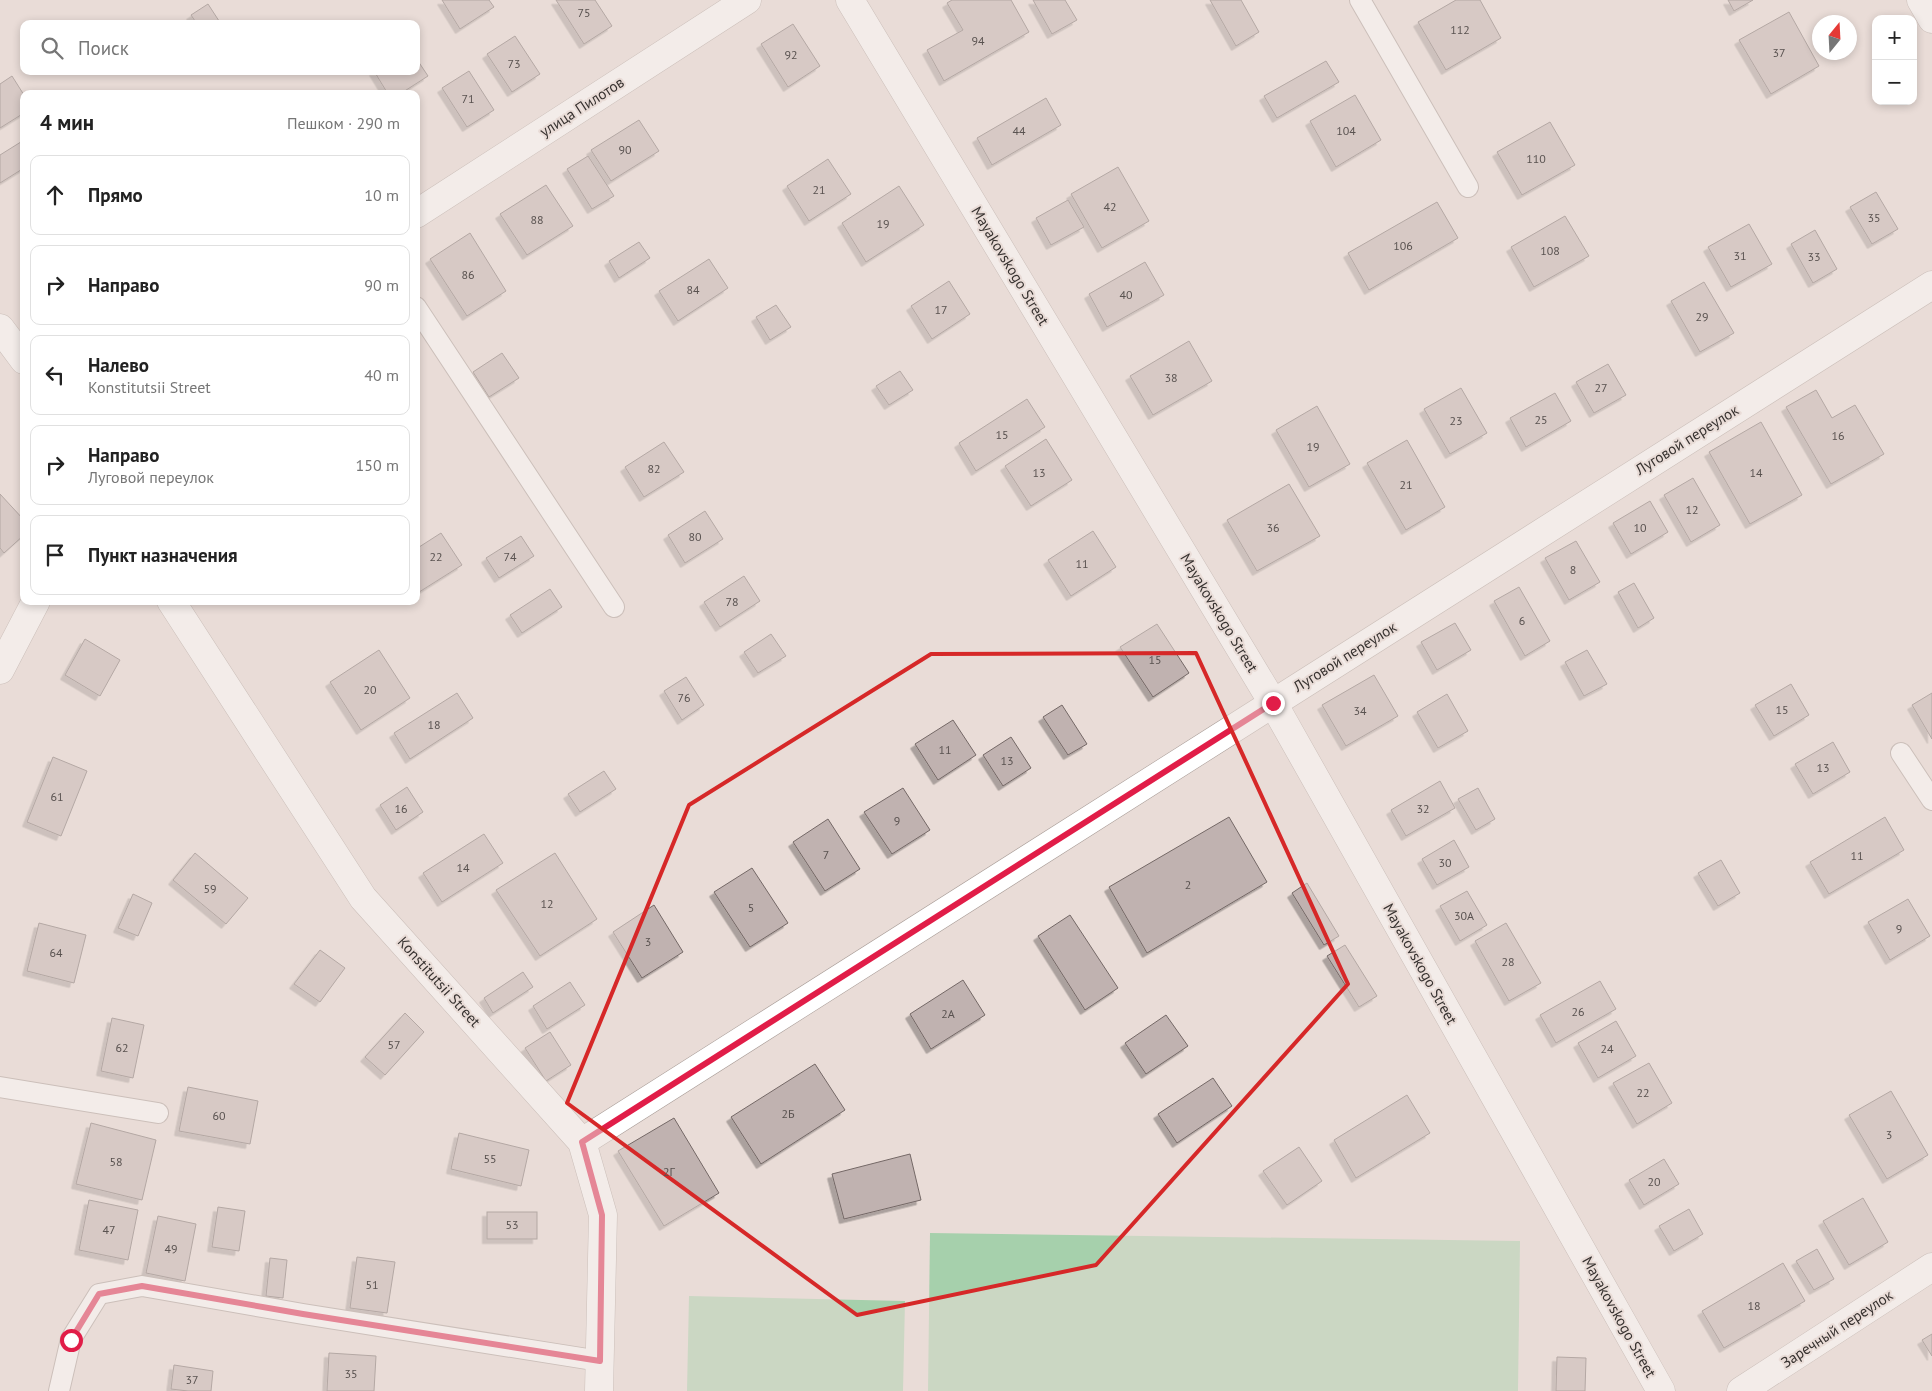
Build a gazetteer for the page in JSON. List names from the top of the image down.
{
  "streets": {
    "street": [
      "улица Пилотов",
      "Mayakovskogo Street",
      "Луговой переулок",
      "Konstitutsii Street",
      "Заречный переулок"
    ]
  },
  "crossings": [
    ["Mayakovskogo Street", "Луговой переулок"],
    ["Луговой переулок", "Konstitutsii Street"]
  ],
  "house_numbers": [
    "75",
    "112",
    "94",
    "37",
    "92",
    "73",
    "71",
    "44",
    "104",
    "90",
    "110",
    "21",
    "42",
    "35",
    "88",
    "19",
    "106",
    "108",
    "31",
    "33",
    "86",
    "84",
    "40",
    "17",
    "29",
    "38",
    "27",
    "25",
    "23",
    "15",
    "16",
    "19",
    "82",
    "13",
    "14",
    "21",
    "12",
    "36",
    "10",
    "80",
    "22",
    "74",
    "11",
    "8",
    "78",
    "6",
    "15",
    "20",
    "76",
    "15",
    "34",
    "18",
    "11",
    "13",
    "13",
    "61",
    "16",
    "32",
    "9",
    "7",
    "11",
    "30",
    "14",
    "2",
    "59",
    "12",
    "5",
    "30А",
    "9",
    "3",
    "64",
    "28",
    "26",
    "2А",
    "57",
    "62",
    "24",
    "22",
    "2Б",
    "60",
    "3",
    "55",
    "58",
    "2Г",
    "20",
    "53",
    "47",
    "49",
    "51",
    "18",
    "35",
    "37"
  ],
  "north": "top",
  "page": {
    "map_buttons": ["+", "−"],
    "search": "Поиск",
    "heading": ["4 мин", "Пешком · 290 m"],
    "list": [
      ["Прямо", "10 m"],
      ["Направо", "90 m"],
      ["Налево", "Konstitutsii Street", "40 m"],
      ["Направо", "Луговой переулок", "150 m"],
      "Пункт назначения"
    ]
  }
}
